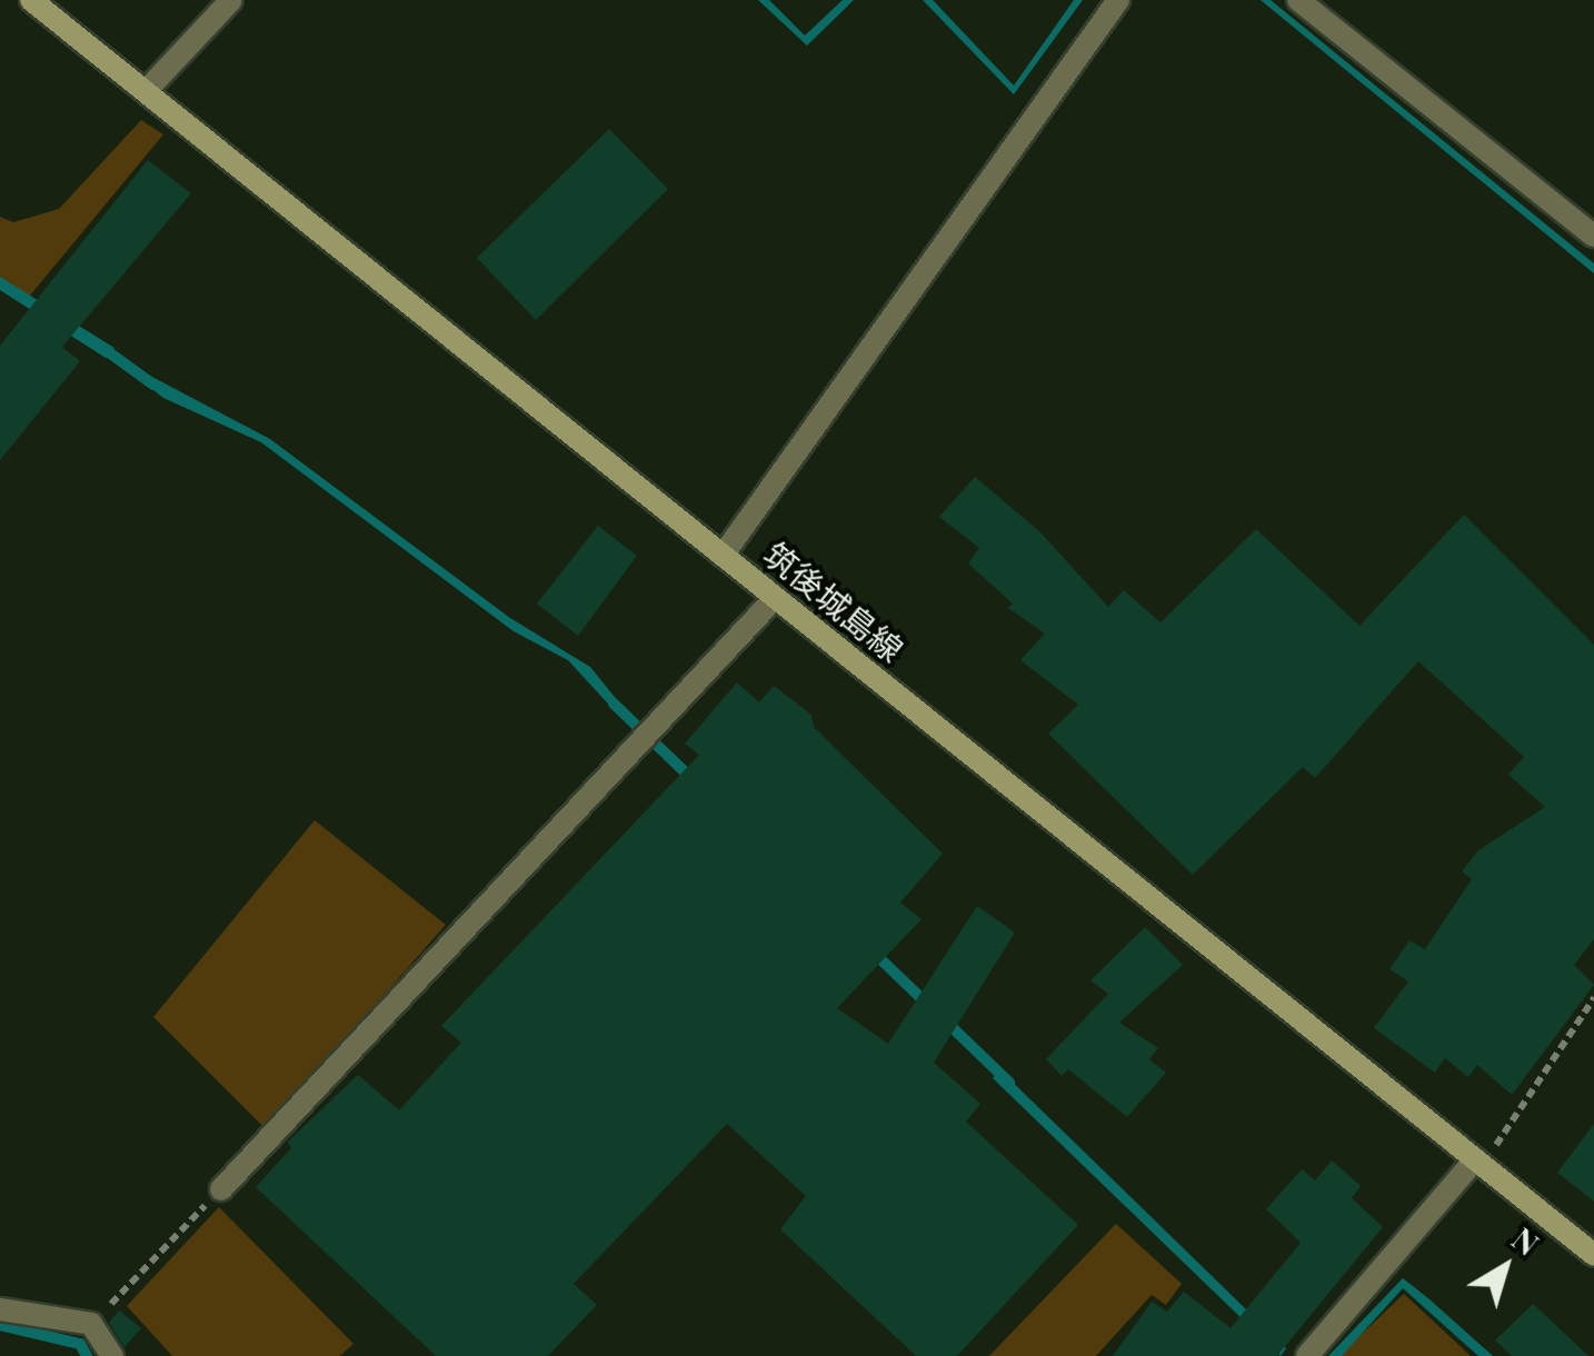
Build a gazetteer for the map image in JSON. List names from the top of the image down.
{
  "streets": {
    "main road": ["筑後城島線"]
  },
  "north": "top right"
}
